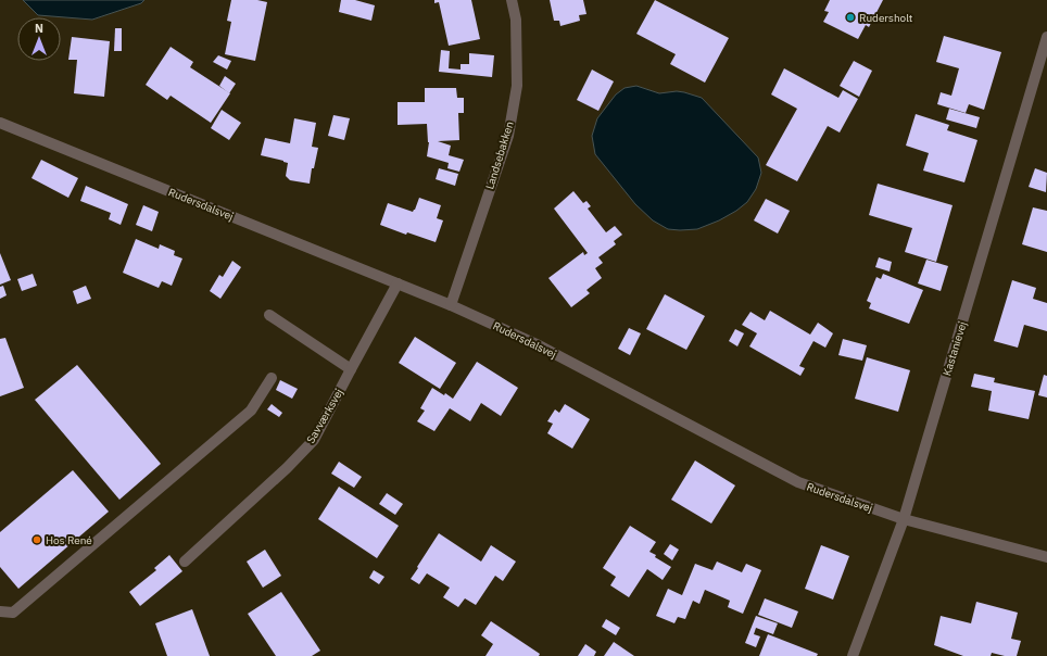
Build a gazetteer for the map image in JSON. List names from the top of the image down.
{
  "streets": {
    "street": [
      "Landsebakken",
      "Rudersdalsvej",
      "Kastanievej",
      "Savværksvej"
    ]
  },
  "crossings": [
    ["Landsebakken", "Rudersdalsvej"],
    ["Rudersdalsvej", "Kastanievej"],
    ["Rudersdalsvej", "Savværksvej"]
  ],
  "places": ["Rudersholt", "Hos René"],
  "north": "top"
}
